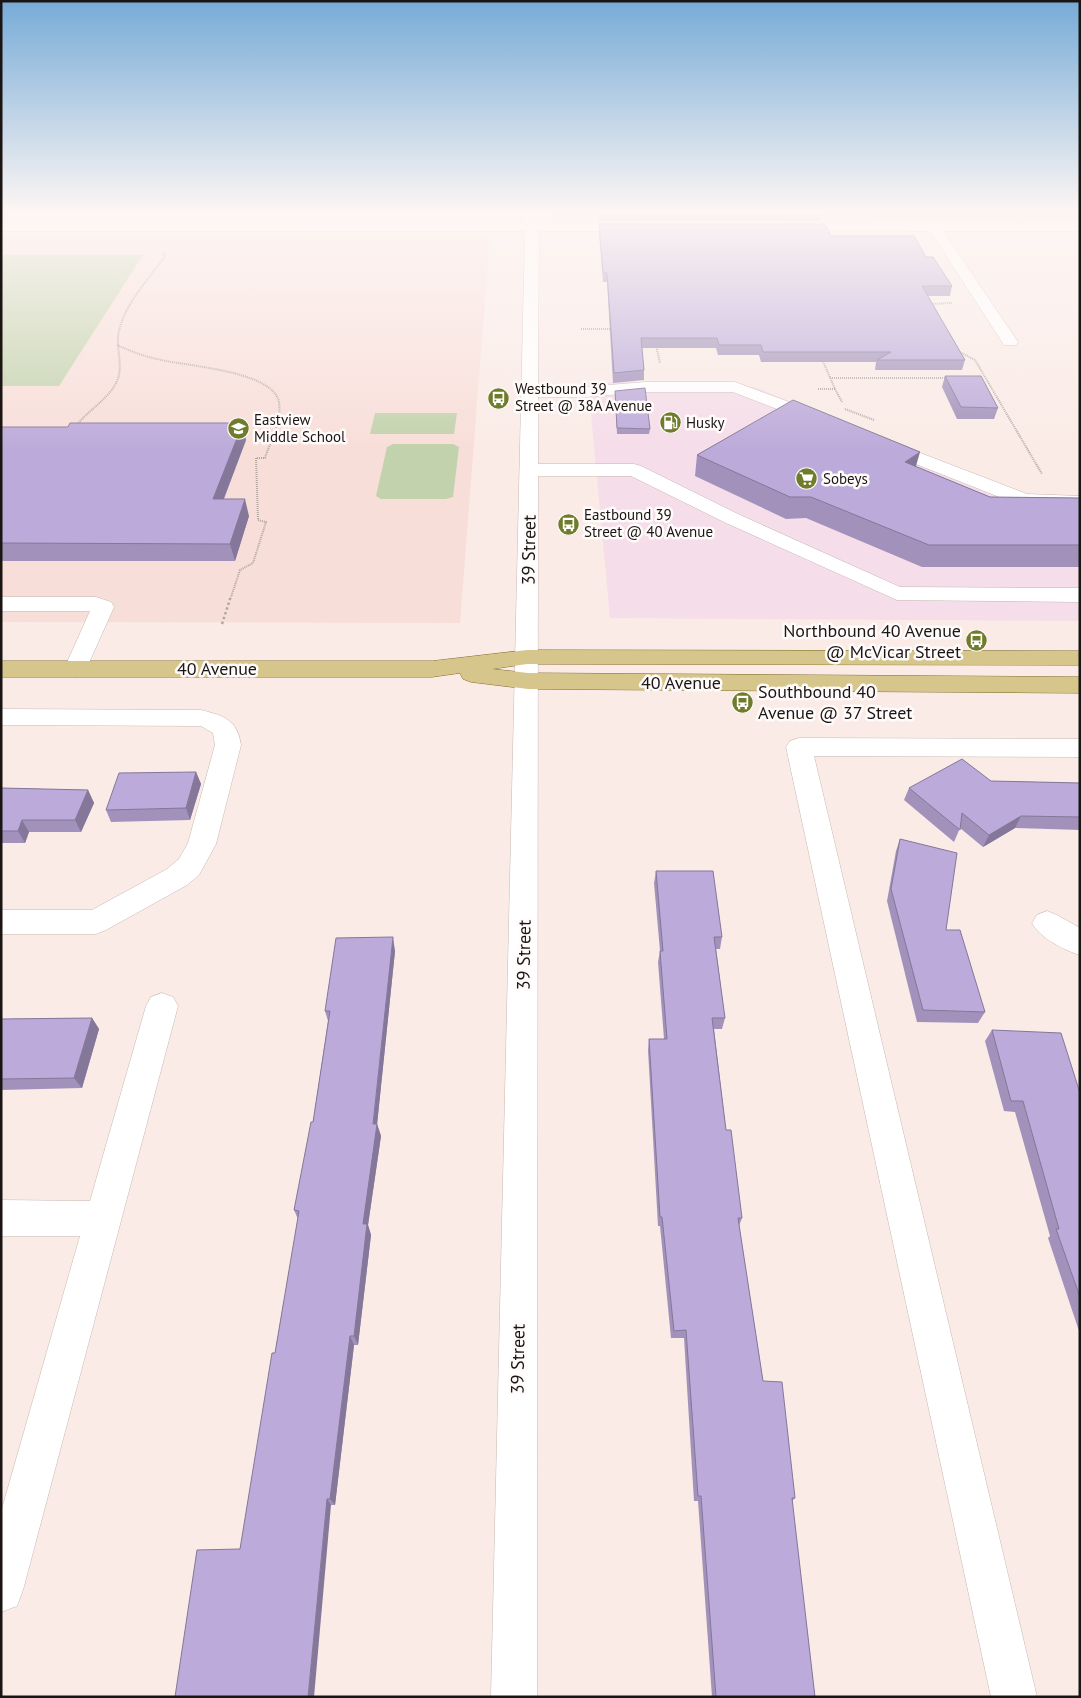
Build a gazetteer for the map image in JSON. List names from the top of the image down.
{
  "streets": {
    "main road": ["40 Avenue"],
    "street": ["39 Street"]
  },
  "crossings": [
    ["39 Street", "40 Avenue"]
  ],
  "places": {
    "bus stop": [
      "Westbound 39 Street @ 38A Avenue",
      "Eastbound 39 Street @ 40 Avenue",
      "Northbound 40 Avenue @ McVicar Street",
      "Southbound 40 Avenue @ 37 Street"
    ],
    "fuel station": ["Husky"],
    "school or university": ["Eastview Middle School"],
    "supermarket": ["Sobeys"]
  }
}
